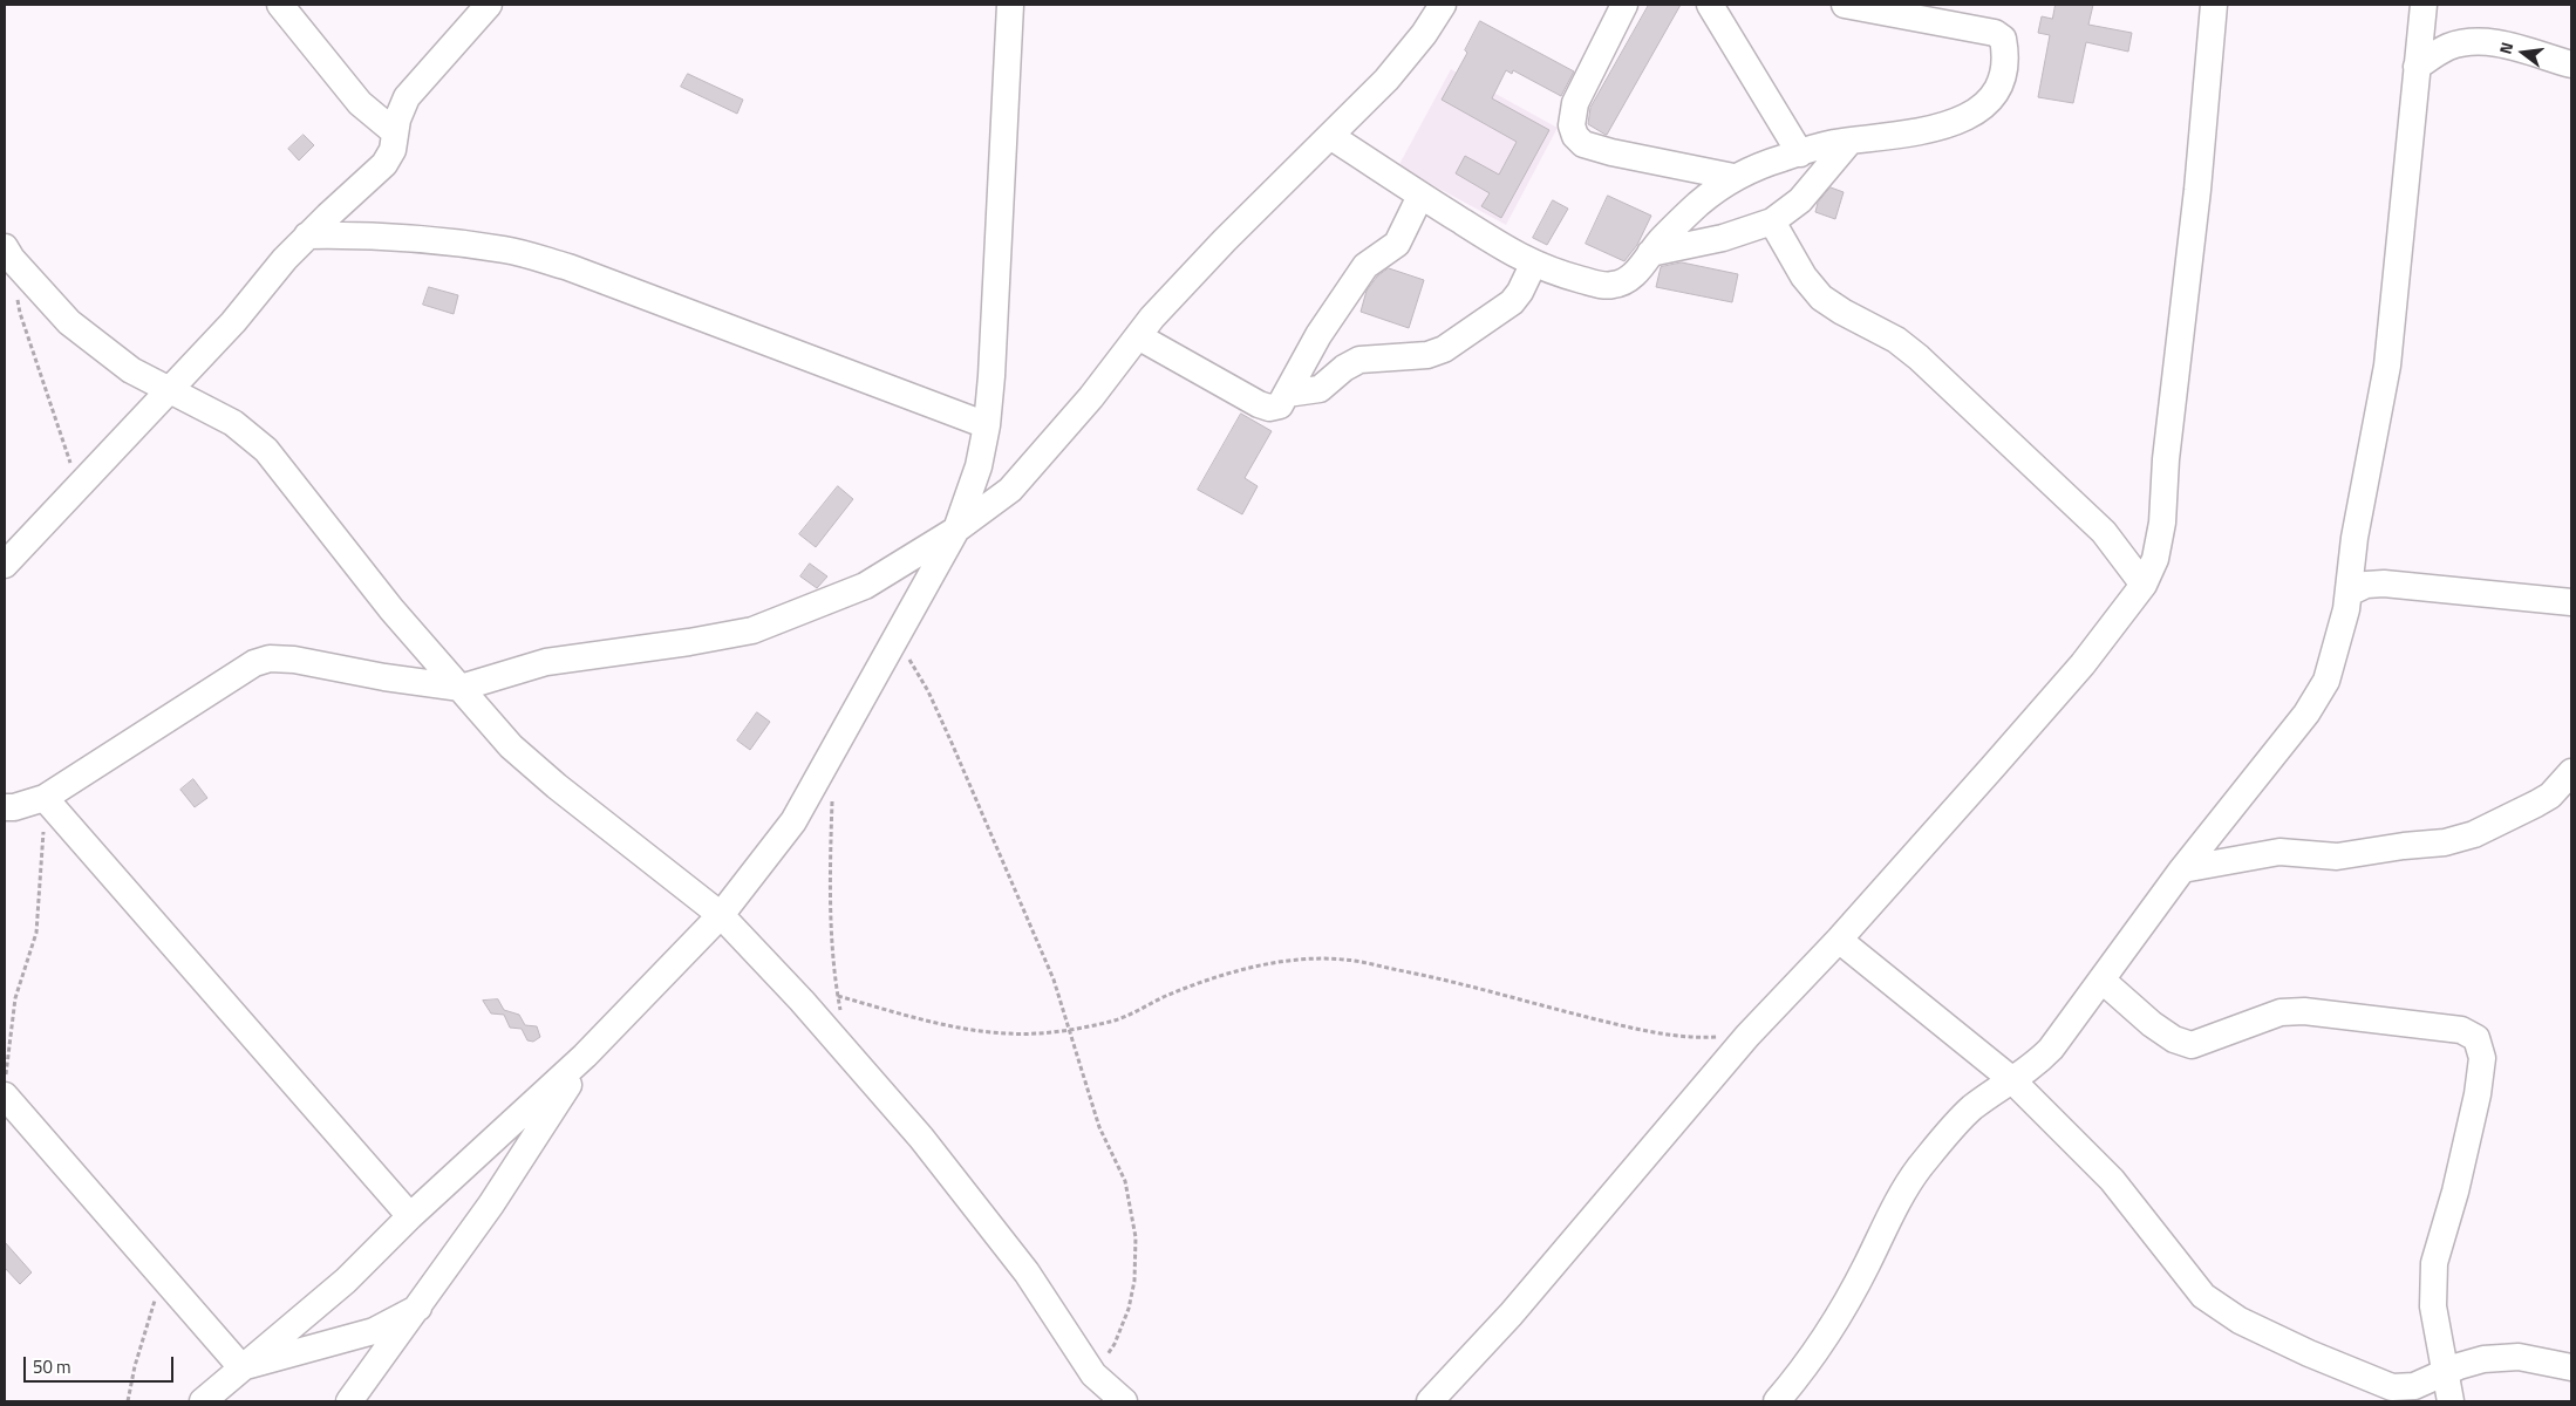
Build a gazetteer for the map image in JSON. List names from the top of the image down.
{
  "scale_bar": "50 m",
  "north": "left"
}
